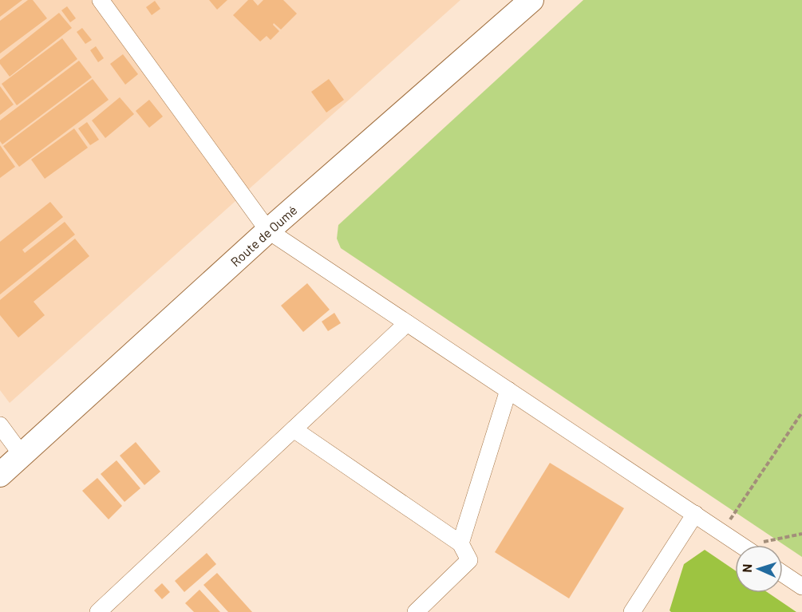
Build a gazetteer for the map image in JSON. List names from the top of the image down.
{
  "streets": {
    "main road": ["Route de Oumé"]
  },
  "north": "left"
}
